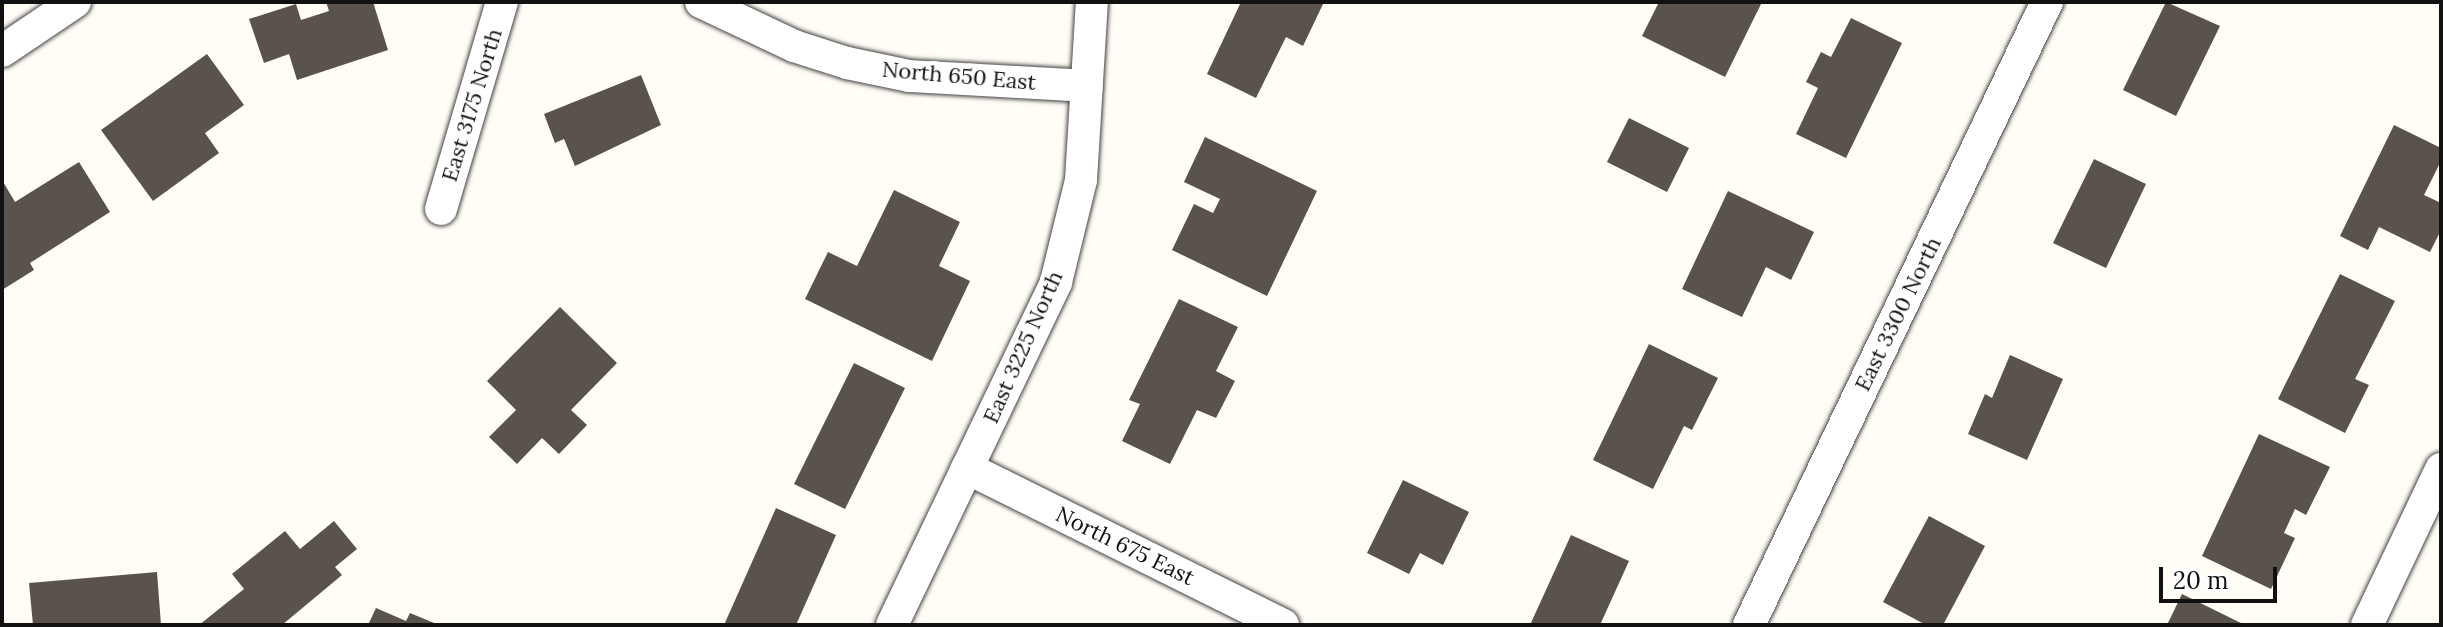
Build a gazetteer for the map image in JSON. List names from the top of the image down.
{
  "streets": {
    "street": [
      "North 650 East",
      "East 3175 North",
      "East 3300 North",
      "East 3225 North",
      "North 675 East"
    ]
  },
  "crossings": [
    ["North 650 East", "East 3225 North"],
    ["East 3225 North", "North 675 East"]
  ],
  "scale_bar": "20 m"
}
